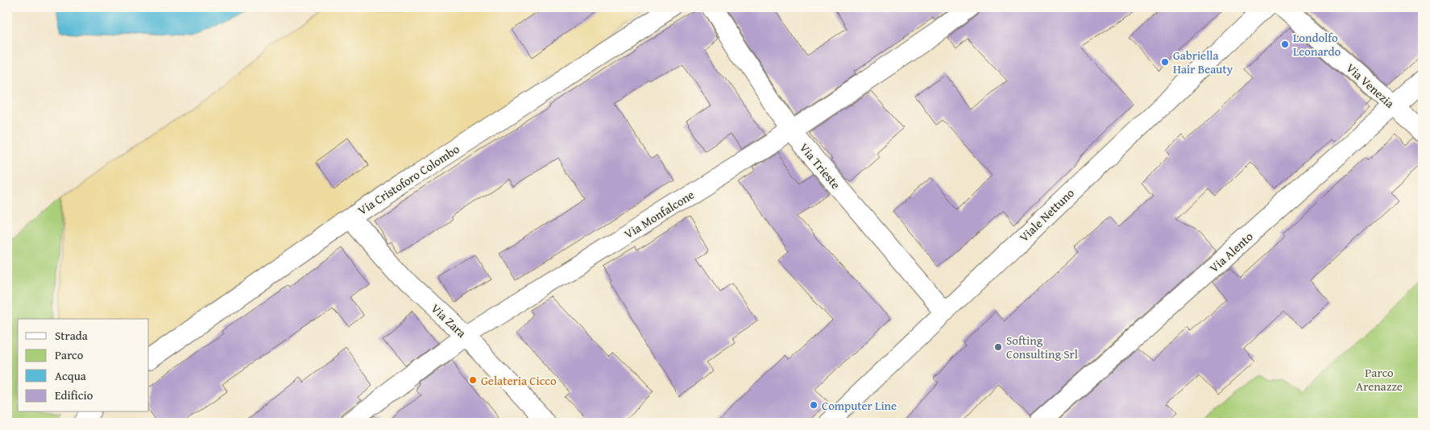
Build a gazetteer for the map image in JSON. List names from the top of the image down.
{
  "streets": {
    "street": [
      "Via Venezia",
      "Via Trieste",
      "Via Cristoforo Colombo",
      "Via Monfalcone",
      "Viale Nettuno",
      "Via Alento",
      "Via Zara"
    ]
  },
  "crossings": [
    ["Via Venezia", "Via Alento"],
    ["Via Trieste", "Via Monfalcone"],
    ["Via Trieste", "Viale Nettuno"],
    ["Via Cristoforo Colombo", "Via Zara"],
    ["Via Monfalcone", "Via Zara"]
  ],
  "parks": ["Parco Arenazze"],
  "places": [
    "Londolfo Leonardo",
    "Gabriella Hair Beauty",
    "Softing Consulting Srl",
    "Gelateria Cicco",
    "Computer Line"
  ],
  "legend": [
    "Strada",
    "Parco",
    "Acqua",
    "Edificio"
  ]
}
